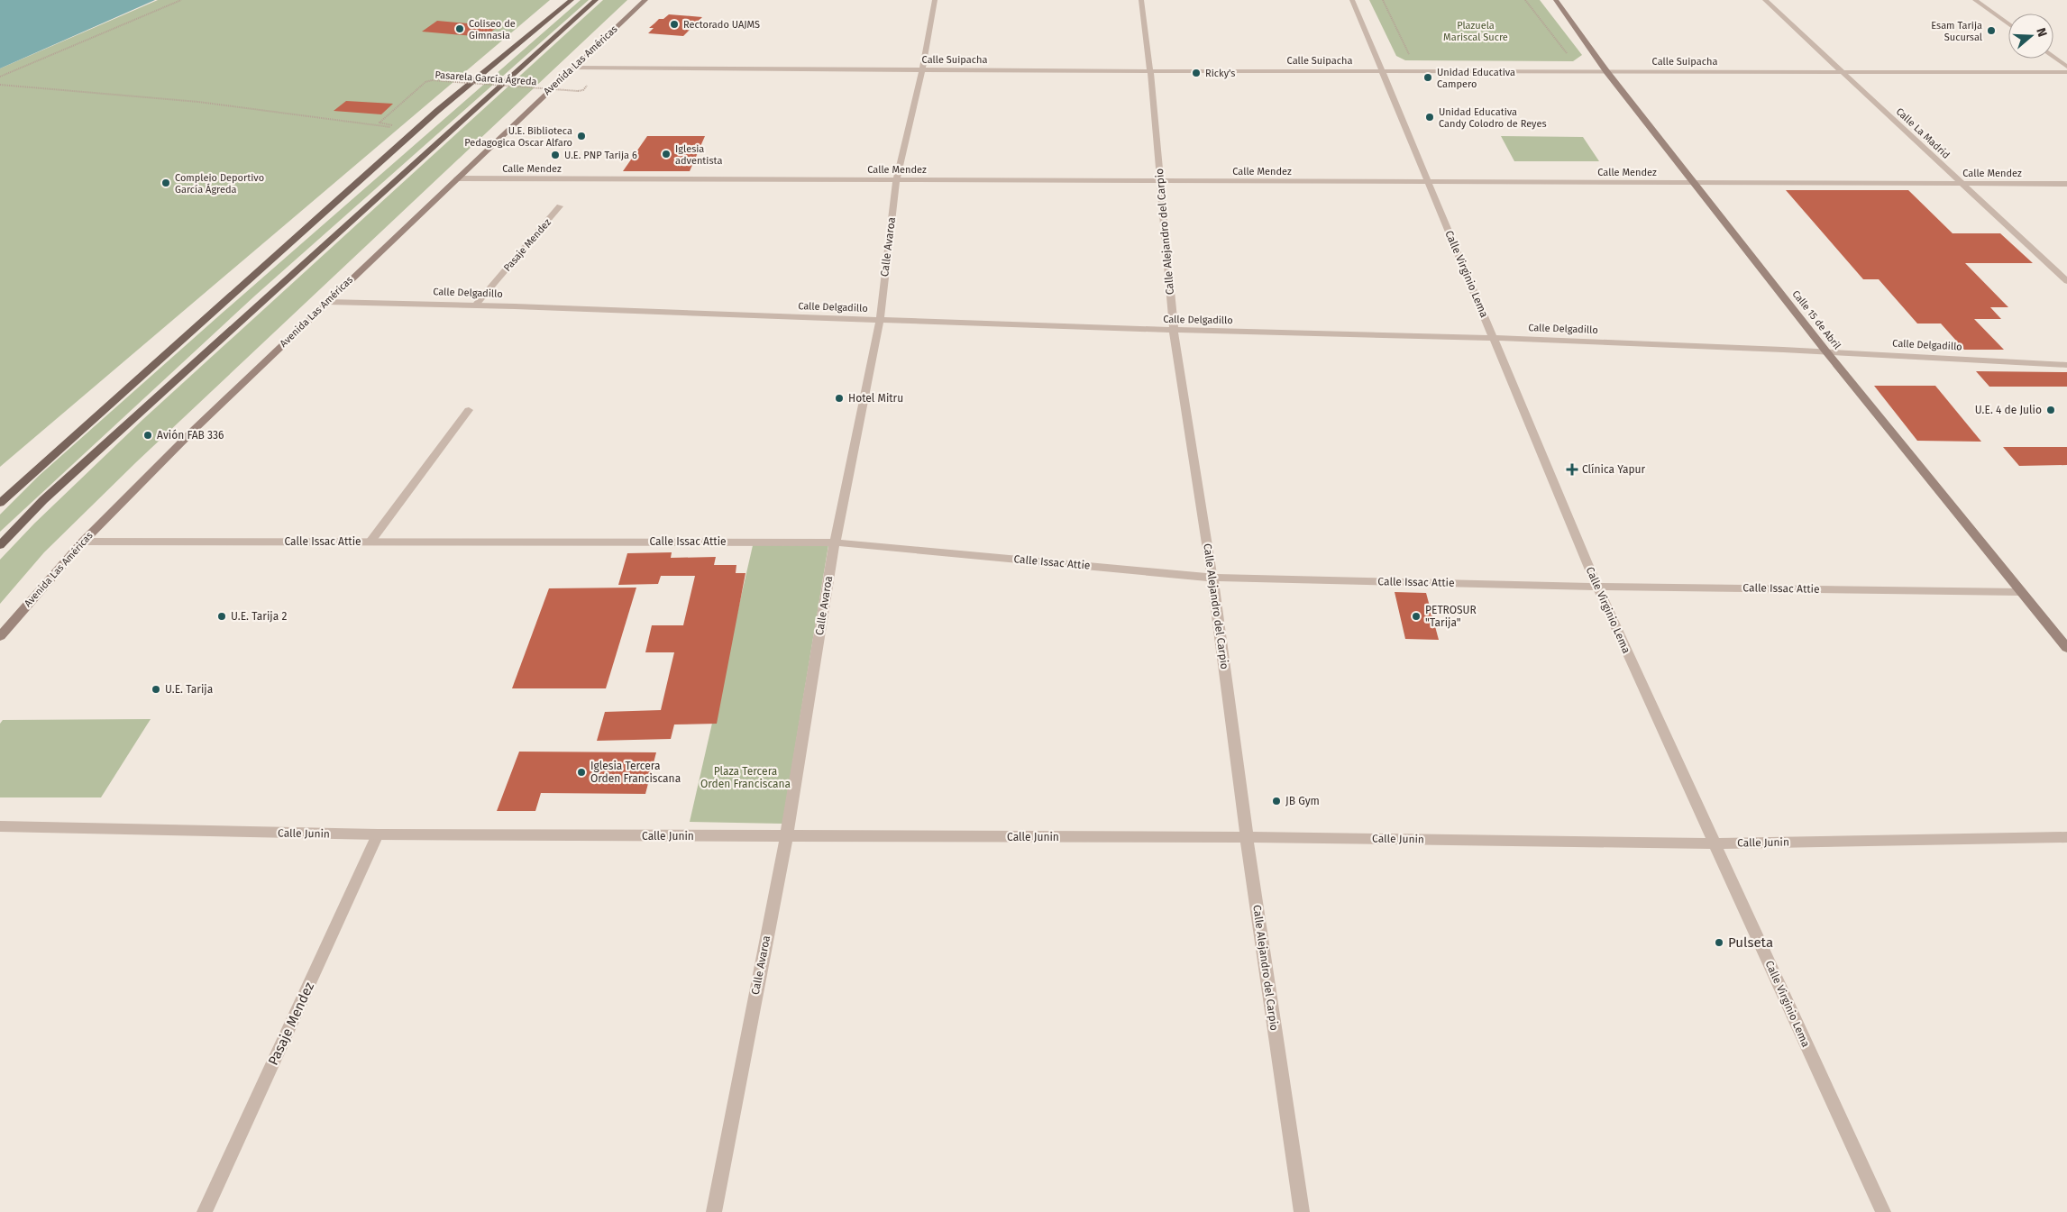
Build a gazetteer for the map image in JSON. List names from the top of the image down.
{
  "streets": {
    "street": [
      "Calle Suipacha",
      "Avenida Las Américas",
      "Calle La Madrid",
      "Calle Mendez",
      "Calle Alejandro del Carpio",
      "Pasaje Mendez",
      "Calle Avaroa",
      "Calle Virginio Lema",
      "Calle Delgadillo",
      "Calle 15 de Abril",
      "Calle Issac Attie",
      "Calle Junin"
    ],
    "path": ["Pasarela García Ágreda"]
  },
  "crossings": [
    ["Calle Suipacha", "Avenida Las Américas"],
    ["Calle Suipacha", "Calle La Madrid"],
    ["Calle Suipacha", "Calle Alejandro del Carpio"],
    ["Calle Suipacha", "Calle Avaroa"],
    ["Calle Suipacha", "Calle Virginio Lema"],
    ["Calle Suipacha", "Calle 15 de Abril"],
    ["Avenida Las Américas", "Calle Mendez"],
    ["Avenida Las Américas", "Calle Delgadillo"],
    ["Avenida Las Américas", "Calle Issac Attie"],
    ["Calle La Madrid", "Calle Mendez"],
    ["Calle Mendez", "Calle Alejandro del Carpio"],
    ["Calle Mendez", "Calle Avaroa"],
    ["Calle Mendez", "Calle Virginio Lema"],
    ["Calle Mendez", "Calle 15 de Abril"],
    ["Calle Alejandro del Carpio", "Calle Delgadillo"],
    ["Calle Alejandro del Carpio", "Calle Issac Attie"],
    ["Calle Alejandro del Carpio", "Calle Junin"],
    ["Pasaje Mendez", "Calle Delgadillo"],
    ["Pasaje Mendez", "Calle Junin"],
    ["Calle Avaroa", "Calle Delgadillo"],
    ["Calle Avaroa", "Calle Issac Attie"],
    ["Calle Avaroa", "Calle Junin"],
    ["Calle Virginio Lema", "Calle Delgadillo"],
    ["Calle Virginio Lema", "Calle Issac Attie"],
    ["Calle Virginio Lema", "Calle Junin"],
    ["Calle Delgadillo", "Calle 15 de Abril"],
    ["Calle 15 de Abril", "Calle Issac Attie"]
  ],
  "parks": ["Plazuela Mariscal Sucre", "Plaza Tercera Orden Franciscana"],
  "places": {
    "other": [
      "Rectorado UAJMS",
      "Coliseo de Gimnasia",
      "Esam Tarija Sucursal",
      "Ricky's",
      "Unidad Educativa Campero",
      "Unidad Educativa Candy Colodro de Reyes",
      "U.E. Biblioteca Pedagogica Oscar Alfaro",
      "Iglesia adventista",
      "U.E. PNP Tarija 6",
      "Complejo Deportivo García Ágreda",
      "Hotel Mitru",
      "U.E. 4 de Julio",
      "Avión FAB 336",
      "U.E. Tarija 2",
      "PETROSUR \"Tarija\"",
      "U.E. Tarija",
      "Iglesia Tercera Orden Franciscana",
      "JB Gym",
      "Pulseta"
    ],
    "health": ["Clínica Yapur"]
  },
  "north": "right"
}
